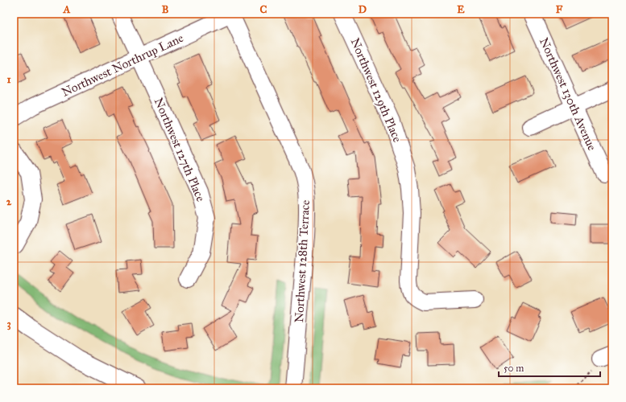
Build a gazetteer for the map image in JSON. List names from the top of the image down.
{
  "streets": {
    "street": [
      "Northwest Northrup Lane",
      "Northwest 129th Place",
      "Northwest 130th Avenue",
      "Northwest 127th Place",
      "Northwest 128th Terrace"
    ]
  },
  "crossings": [
    ["Northwest Northrup Lane", "Northwest 127th Place"],
    ["Northwest Northrup Lane", "Northwest 128th Terrace"]
  ],
  "scale_bar": "50 m",
  "grid": {
    "columns": [
      "A",
      "B",
      "C",
      "D",
      "E",
      "F"
    ],
    "rows": ["1", "2", "3"]
  }
}
